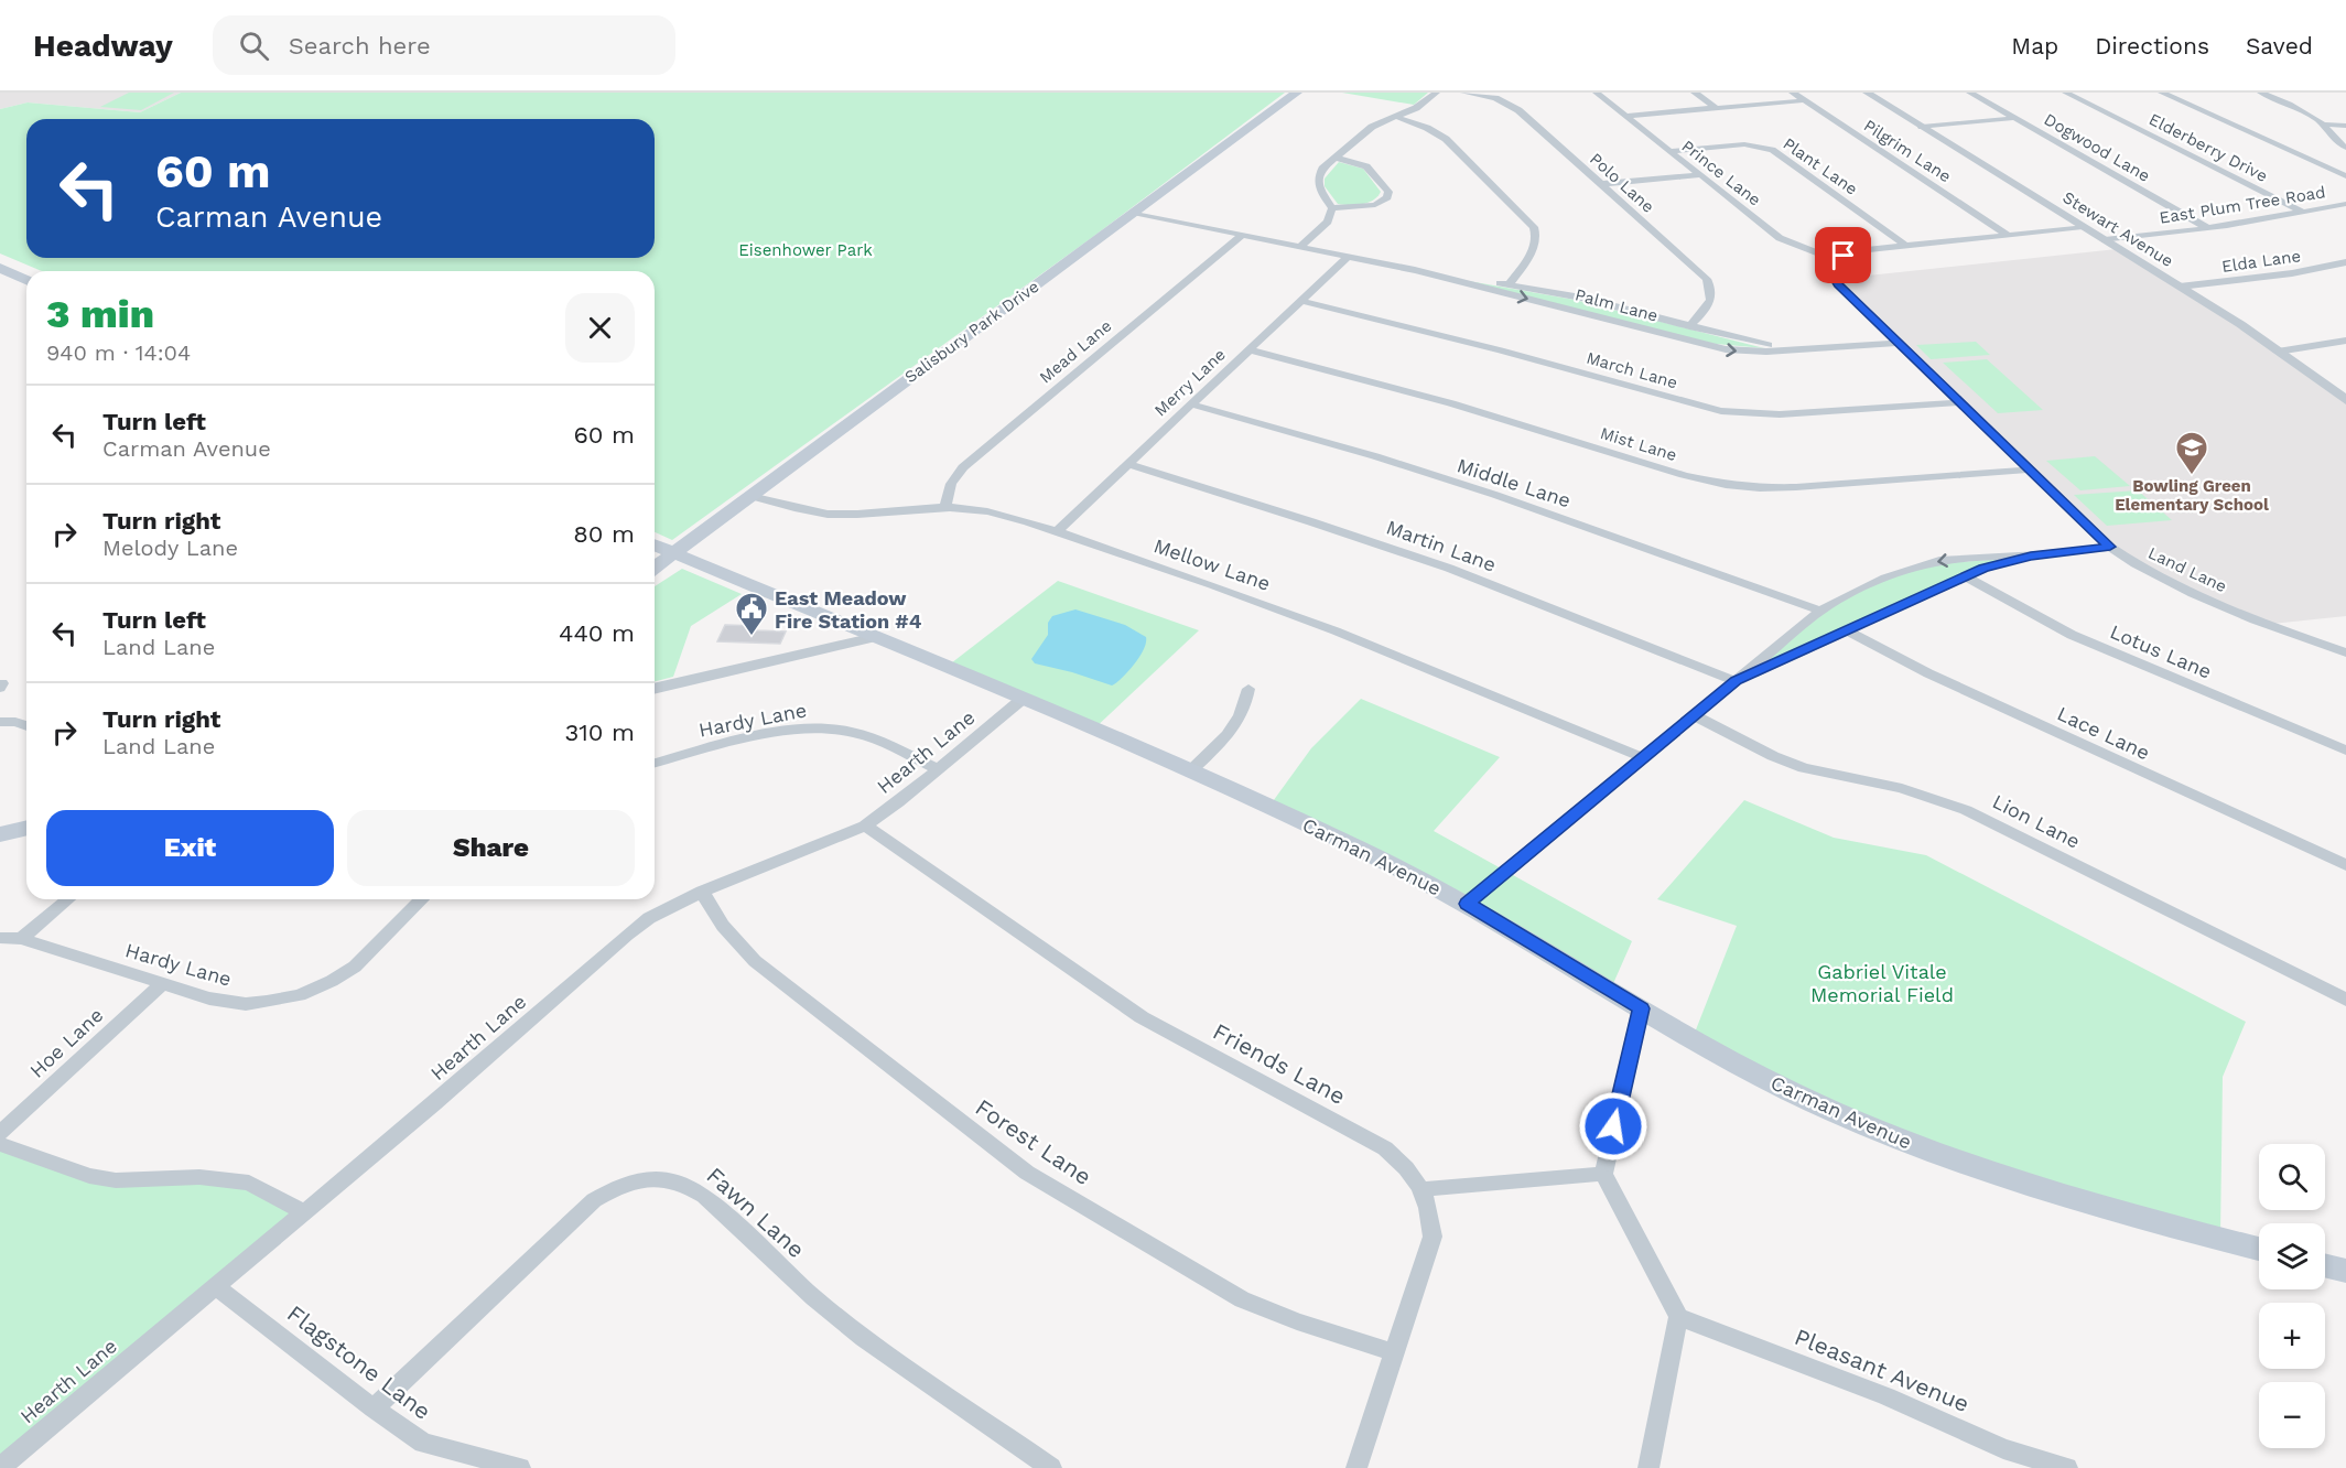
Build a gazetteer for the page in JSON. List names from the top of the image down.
{
  "streets": {
    "main road": ["Salisbury Park Drive", "Carman Avenue"],
    "street": [
      "Dogwood Lane",
      "Elderberry Drive",
      "Pilgrim Lane",
      "Plant Lane",
      "Prince Lane",
      "Polo Lane",
      "East Plum Tree Road",
      "Stewart Avenue",
      "Elda Lane",
      "Palm Lane",
      "Mead Lane",
      "March Lane",
      "Merry Lane",
      "Mist Lane",
      "Middle Lane",
      "Martin Lane",
      "Mellow Lane",
      "Land Lane",
      "Lotus Lane",
      "Hardy Lane",
      "Lace Lane",
      "Hearth Lane",
      "Lion Lane",
      "Hoe Lane",
      "Friends Lane",
      "Forest Lane",
      "Fawn Lane",
      "Flagstone Lane",
      "Pleasant Avenue"
    ]
  },
  "crossings": [
    ["Dogwood Lane", "East Plum Tree Road"],
    ["Elderberry Drive", "East Plum Tree Road"],
    ["Plant Lane", "Prince Lane"],
    ["Prince Lane", "Land Lane"],
    ["Polo Lane", "Palm Lane"],
    ["East Plum Tree Road", "Stewart Avenue"],
    ["Stewart Avenue", "Elda Lane"],
    ["Palm Lane", "Salisbury Park Drive"],
    ["Palm Lane", "Mead Lane"],
    ["Palm Lane", "Merry Lane"],
    ["Palm Lane", "Land Lane"],
    ["Salisbury Park Drive", "Mellow Lane"],
    ["Salisbury Park Drive", "Carman Avenue"],
    ["Mead Lane", "Mellow Lane"],
    ["March Lane", "Merry Lane"],
    ["March Lane", "Land Lane"],
    ["Merry Lane", "Mist Lane"],
    ["Merry Lane", "Middle Lane"],
    ["Merry Lane", "Martin Lane"],
    ["Merry Lane", "Mellow Lane"],
    ["Mist Lane", "Land Lane"],
    ["Hardy Lane", "Hearth Lane"],
    ["Hardy Lane", "Hoe Lane"],
    ["Hearth Lane", "Carman Avenue"],
    ["Hearth Lane", "Friends Lane"],
    ["Hearth Lane", "Forest Lane"],
    ["Hearth Lane", "Flagstone Lane"],
    ["Friends Lane", "Forest Lane"],
    ["Fawn Lane", "Flagstone Lane"]
  ],
  "parks": ["Eisenhower Park", "Gabriel Vitale Memorial Field"],
  "places": {
    "school or university": ["Bowling Green Elementary School"],
    "public building": ["East Meadow Fire Station #4"]
  },
  "page": {
    "header": "Headway",
    "search": "Search here",
    "nav": ["Map", "Directions", "Saved"],
    "turn": ["60 m", "Carman Avenue"],
    "heading": ["3 min", "940 m · 14:04"],
    "list": [
      {
        "name": "Turn left",
        "note": "Carman Avenue",
        "value": "60 m"
      },
      {
        "name": "Turn right",
        "note": "Melody Lane",
        "value": "80 m"
      },
      {
        "name": "Turn left",
        "note": "Land Lane",
        "value": "440 m"
      },
      {
        "name": "Turn right",
        "note": "Land Lane",
        "value": "310 m"
      }
    ],
    "buttons": ["Exit", "Share"],
    "map_buttons": ["+", "−"]
  }
}
